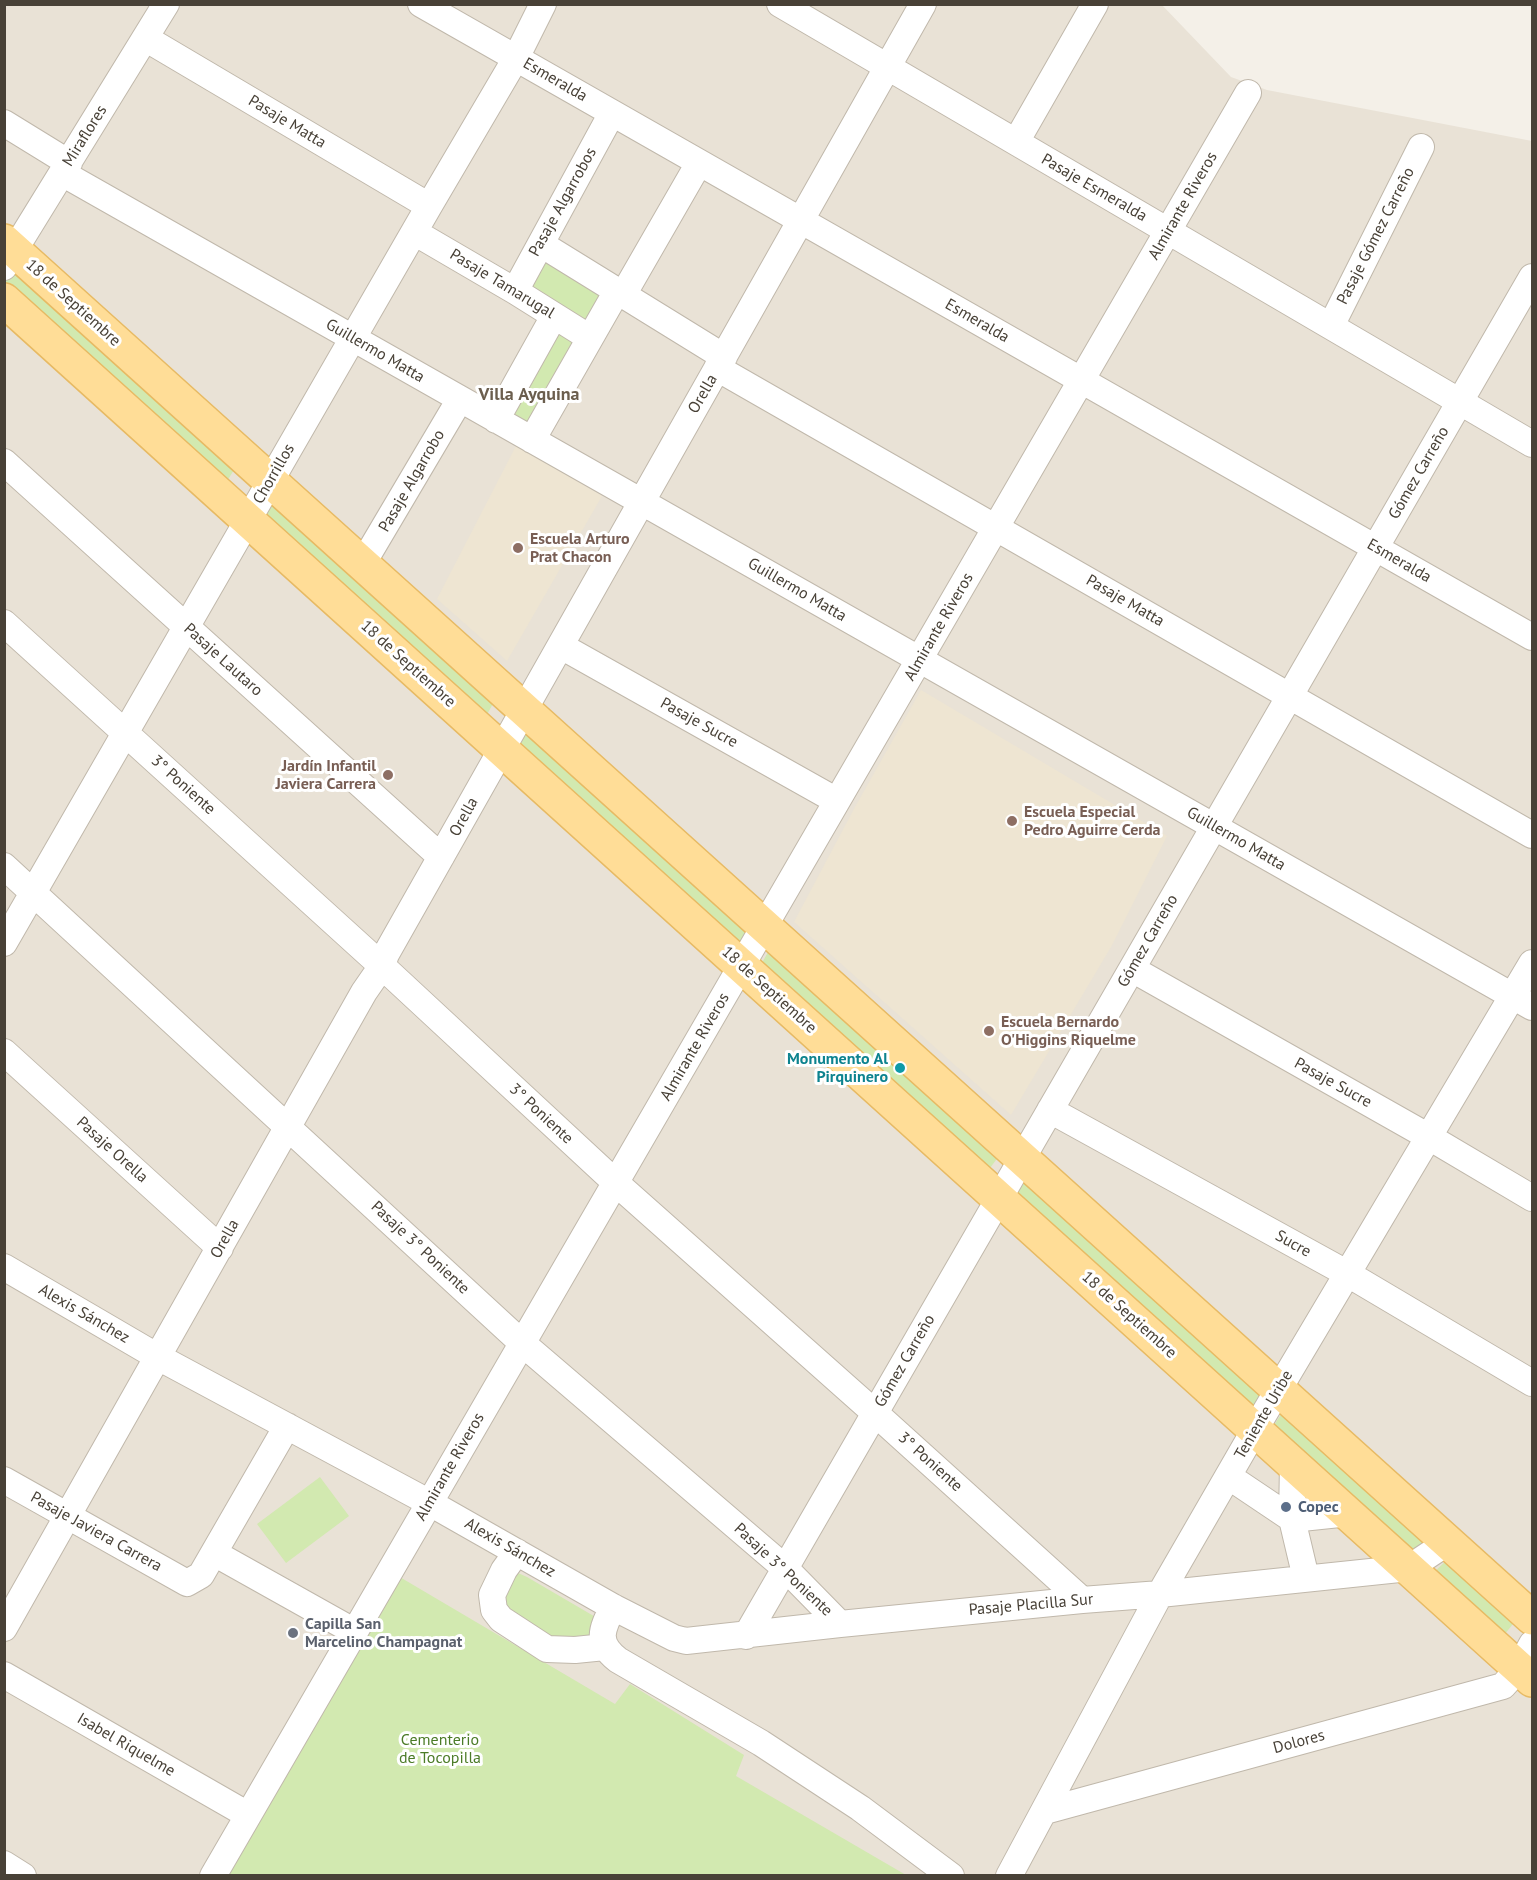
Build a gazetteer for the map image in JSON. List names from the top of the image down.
{
  "streets": {
    "main road": ["18 de Septiembre"],
    "street": [
      "Esmeralda",
      "Pasaje Matta",
      "Miraflores",
      "Pasaje Esmeralda",
      "Pasaje Algarrobos",
      "Almirante Riveros",
      "Pasaje Gómez Carreño",
      "Pasaje Tamarugal",
      "Guillermo Matta",
      "Orella",
      "Gómez Carreño",
      "Chorrillos",
      "Pasaje Algarrobo",
      "Pasaje Lautaro",
      "Pasaje Sucre",
      "3° Poniente",
      "Pasaje Orella",
      "Sucre",
      "Pasaje 3° Poniente",
      "Alexis Sánchez",
      "Teniente Uribe",
      "Pasaje Javiera Carrera",
      "Pasaje Placilla Sur",
      "Dolores",
      "Isabel Riquelme"
    ]
  },
  "crossings": [
    ["Esmeralda", "Pasaje Algarrobos"],
    ["Esmeralda", "Almirante Riveros"],
    ["Esmeralda", "Orella"],
    ["Esmeralda", "Gómez Carreño"],
    ["Esmeralda", "Chorrillos"],
    ["Pasaje Matta", "Miraflores"],
    ["Pasaje Matta", "Pasaje Algarrobos"],
    ["Pasaje Matta", "Almirante Riveros"],
    ["Pasaje Matta", "Orella"],
    ["Pasaje Matta", "Gómez Carreño"],
    ["Pasaje Matta", "Chorrillos"],
    ["Miraflores", "18 de Septiembre"],
    ["Miraflores", "Guillermo Matta"],
    ["Pasaje Esmeralda", "Almirante Riveros"],
    ["Pasaje Esmeralda", "Pasaje Gómez Carreño"],
    ["Pasaje Esmeralda", "Orella"],
    ["Pasaje Esmeralda", "Gómez Carreño"],
    ["Pasaje Algarrobos", "Pasaje Tamarugal"],
    ["Almirante Riveros", "18 de Septiembre"],
    ["Almirante Riveros", "Guillermo Matta"],
    ["Almirante Riveros", "Pasaje Sucre"],
    ["Almirante Riveros", "3° Poniente"],
    ["Almirante Riveros", "Pasaje 3° Poniente"],
    ["Almirante Riveros", "Alexis Sánchez"],
    ["Almirante Riveros", "Isabel Riquelme"],
    ["Pasaje Tamarugal", "Chorrillos"],
    ["18 de Septiembre", "Orella"],
    ["18 de Septiembre", "Gómez Carreño"],
    ["18 de Septiembre", "Chorrillos"],
    ["18 de Septiembre", "Pasaje Algarrobo"],
    ["18 de Septiembre", "Teniente Uribe"],
    ["18 de Septiembre", "Pasaje Placilla Sur"],
    ["18 de Septiembre", "Dolores"],
    ["Guillermo Matta", "Orella"],
    ["Guillermo Matta", "Gómez Carreño"],
    ["Guillermo Matta", "Chorrillos"],
    ["Guillermo Matta", "Pasaje Algarrobo"],
    ["Guillermo Matta", "Teniente Uribe"],
    ["Orella", "Pasaje Lautaro"],
    ["Orella", "Pasaje Sucre"],
    ["Orella", "3° Poniente"],
    ["Orella", "Pasaje Orella"],
    ["Orella", "Pasaje 3° Poniente"],
    ["Orella", "Alexis Sánchez"],
    ["Orella", "Pasaje Javiera Carrera"],
    ["Gómez Carreño", "Pasaje Sucre"],
    ["Gómez Carreño", "3° Poniente"],
    ["Gómez Carreño", "Sucre"],
    ["Gómez Carreño", "Pasaje 3° Poniente"],
    ["Gómez Carreño", "Pasaje Placilla Sur"],
    ["Chorrillos", "Pasaje Lautaro"],
    ["Chorrillos", "3° Poniente"],
    ["Chorrillos", "Pasaje 3° Poniente"],
    ["Pasaje Sucre", "Teniente Uribe"],
    ["3° Poniente", "Pasaje Placilla Sur"],
    ["Sucre", "Teniente Uribe"],
    ["Pasaje 3° Poniente", "Pasaje Placilla Sur"],
    ["Alexis Sánchez", "Pasaje Placilla Sur"],
    ["Teniente Uribe", "Pasaje Placilla Sur"],
    ["Teniente Uribe", "Dolores"]
  ],
  "districts": ["Villa Ayquina"],
  "parks": ["Cementerio de Tocopilla"],
  "places": [
    "Escuela Arturo Prat Chacon",
    "Jardín Infantil Javiera Carrera",
    "Escuela Especial Pedro Aguirre Cerda",
    "Escuela Bernardo O'Higgins Riquelme",
    "Monumento Al Pirquinero",
    "Copec",
    "Capilla San Marcelino Champagnat"
  ]
}
